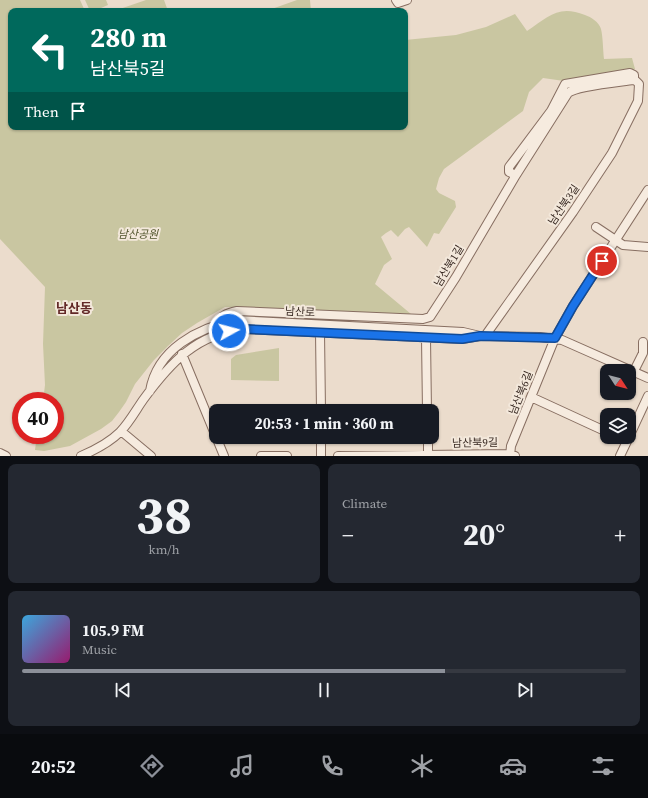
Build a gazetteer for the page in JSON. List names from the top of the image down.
{
  "streets": {
    "street": [
      "남산북3길",
      "남산북1길",
      "남산로",
      "남산북6길",
      "남산북9길"
    ]
  },
  "crossings": [
    ["남산북3길", "남산북1길"],
    ["남산북3길", "남산로"],
    ["남산북1길", "남산로"],
    ["남산로", "남산북6길"],
    ["남산북6길", "남산북9길"]
  ],
  "districts": ["남산동"],
  "parks": ["남산공원"],
  "north": "bottom right",
  "page": {
    "turn": ["280 m", "남산북5길"],
    "then": "Then",
    "limit": "40",
    "trip": "20:53 · 1 min · 360 m",
    "tile": [
      ["38", "km/h"],
      "Climate"
    ],
    "heat": ["−", "20°", "+"],
    "song": ["105.9 FM", "Music"],
    "tabs": "20:52"
  }
}
